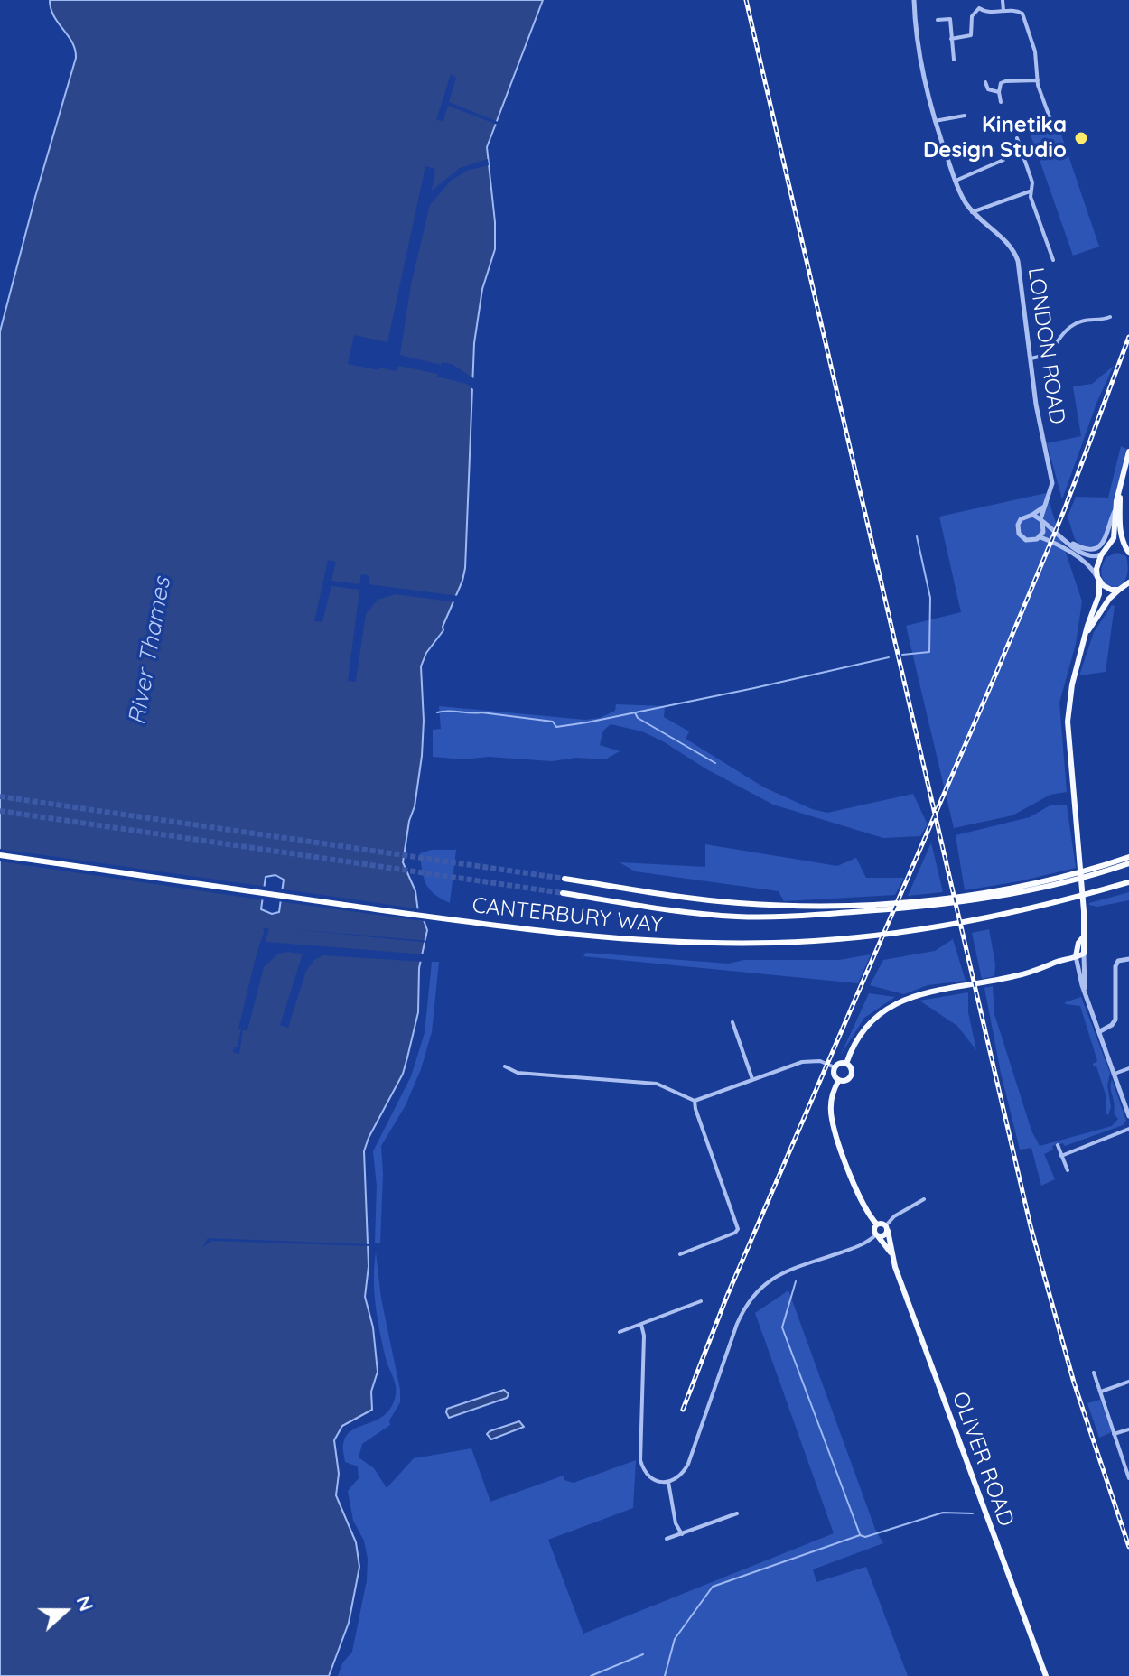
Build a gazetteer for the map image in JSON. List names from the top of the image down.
{
  "streets": {
    "highway": ["CANTERBURY WAY"],
    "main road": ["OLIVER ROAD"],
    "street": ["LONDON ROAD"]
  },
  "water": ["River Thames"],
  "places": ["Kinetika Design Studio"],
  "north": "right"
}
